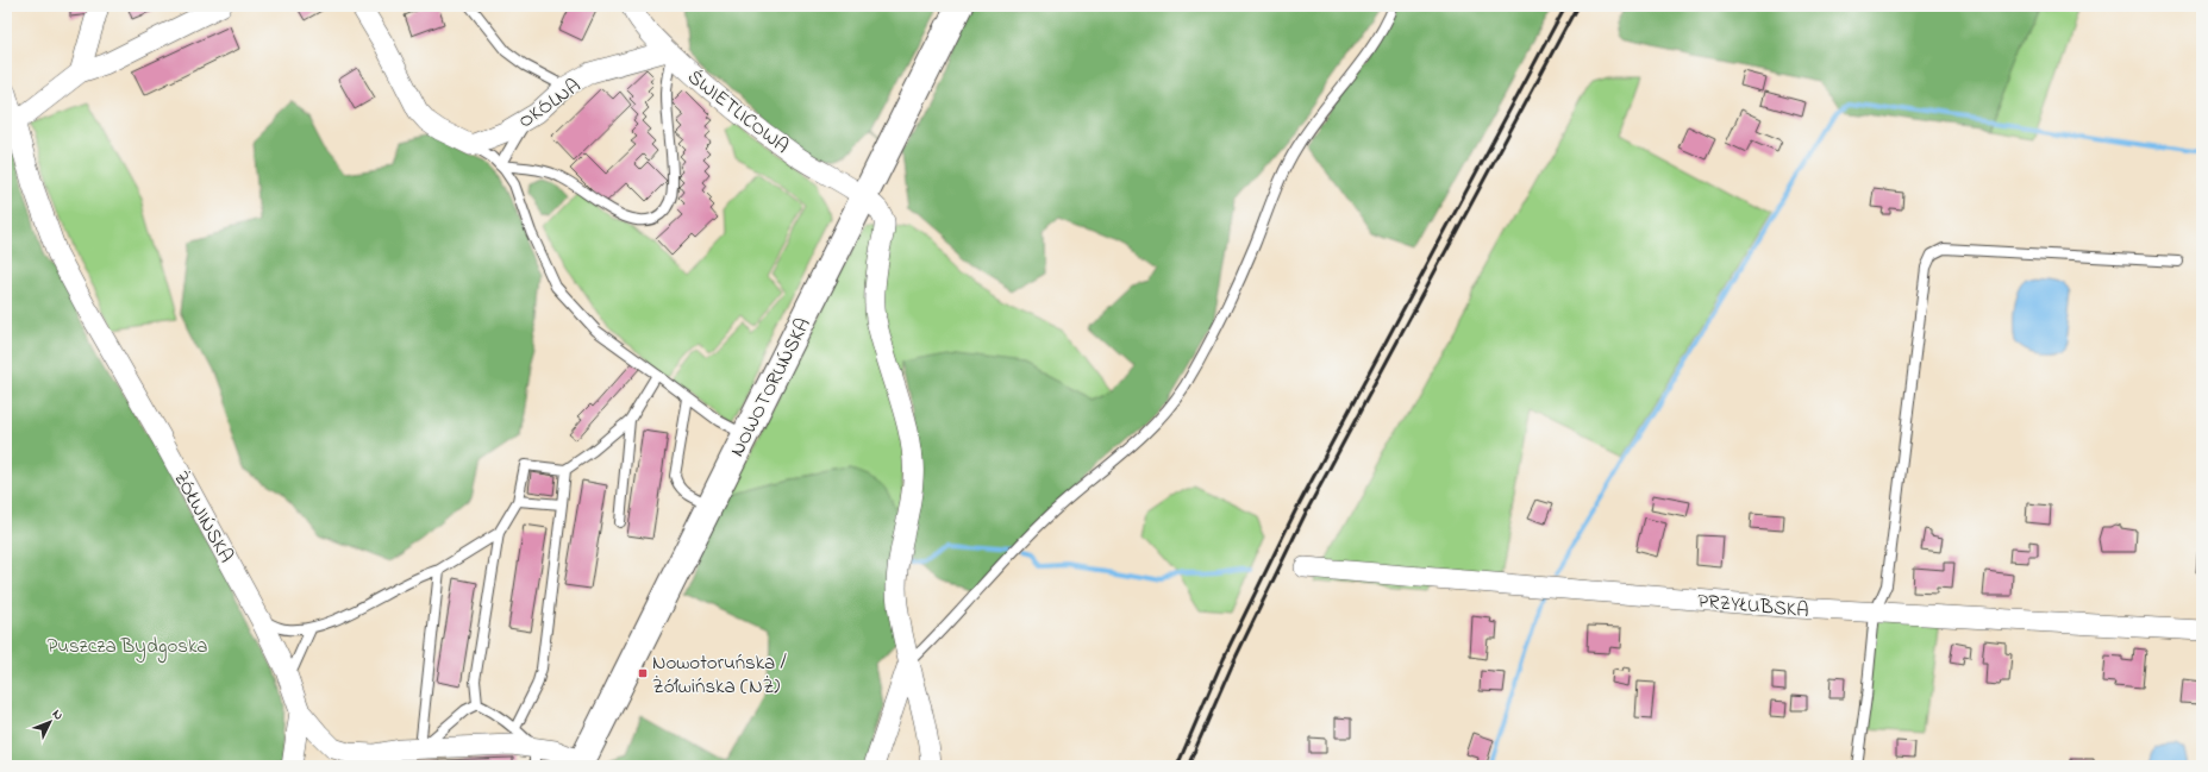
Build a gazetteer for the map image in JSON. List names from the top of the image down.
{
  "streets": {
    "main road": ["NOWOTORUŃSKA"],
    "street": [
      "OKÓLNA",
      "ŚWIETLICOWA",
      "ŻÓŁWIŃSKA",
      "PRZYŁUBSKA"
    ]
  },
  "crossings": [
    ["OKÓLNA", "ŚWIETLICOWA"],
    ["ŚWIETLICOWA", "NOWOTORUŃSKA"],
    ["NOWOTORUŃSKA", "ŻÓŁWIŃSKA"]
  ],
  "parks": ["Puszcza Bydgoska"],
  "places": {
    "transit": ["Nowotoruńska / Żółwińska (NŻ)"]
  },
  "north": "top right"
}
